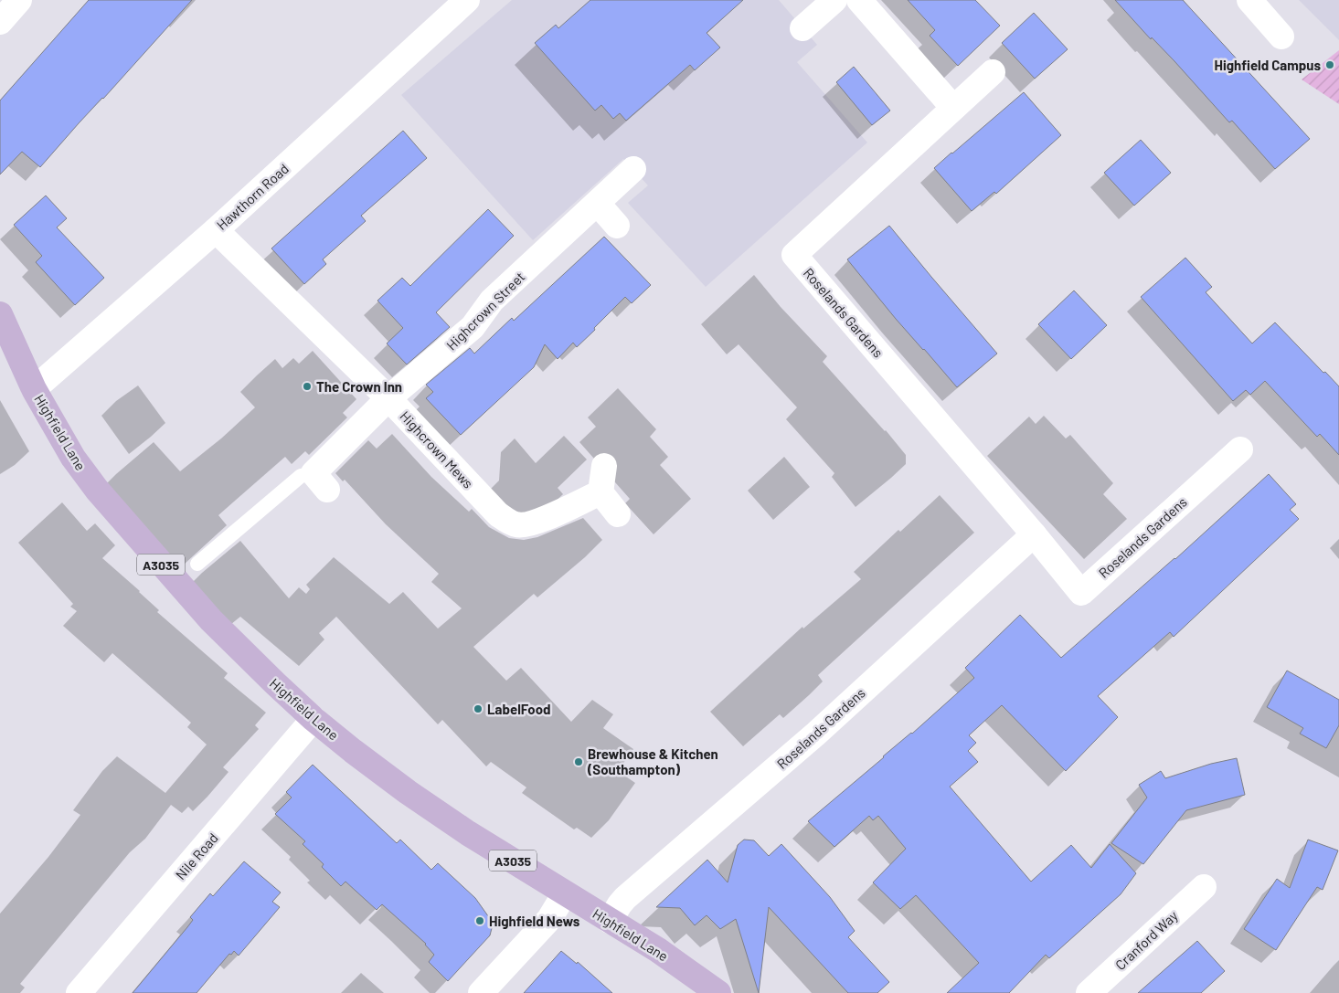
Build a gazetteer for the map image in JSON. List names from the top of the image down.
{
  "streets": {
    "main road": ["Highfield Lane", "A3035"],
    "street": [
      "Hawthorn Road",
      "Highcrown Street",
      "Roselands Gardens",
      "Highcrown Mews",
      "Nile Road",
      "Cranford Way"
    ]
  },
  "crossings": [
    ["Hawthorn Road", "Highfield Lane"],
    ["Hawthorn Road", "Highcrown Mews"],
    ["Highcrown Street", "Highcrown Mews"],
    ["Roselands Gardens", "Highfield Lane"],
    ["Highfield Lane", "Nile Road"]
  ],
  "places": [
    "Highfield Campus",
    "The Crown Inn",
    "LabelFood",
    "Brewhouse & Kitchen (Southampton)",
    "Highfield News"
  ]
}
